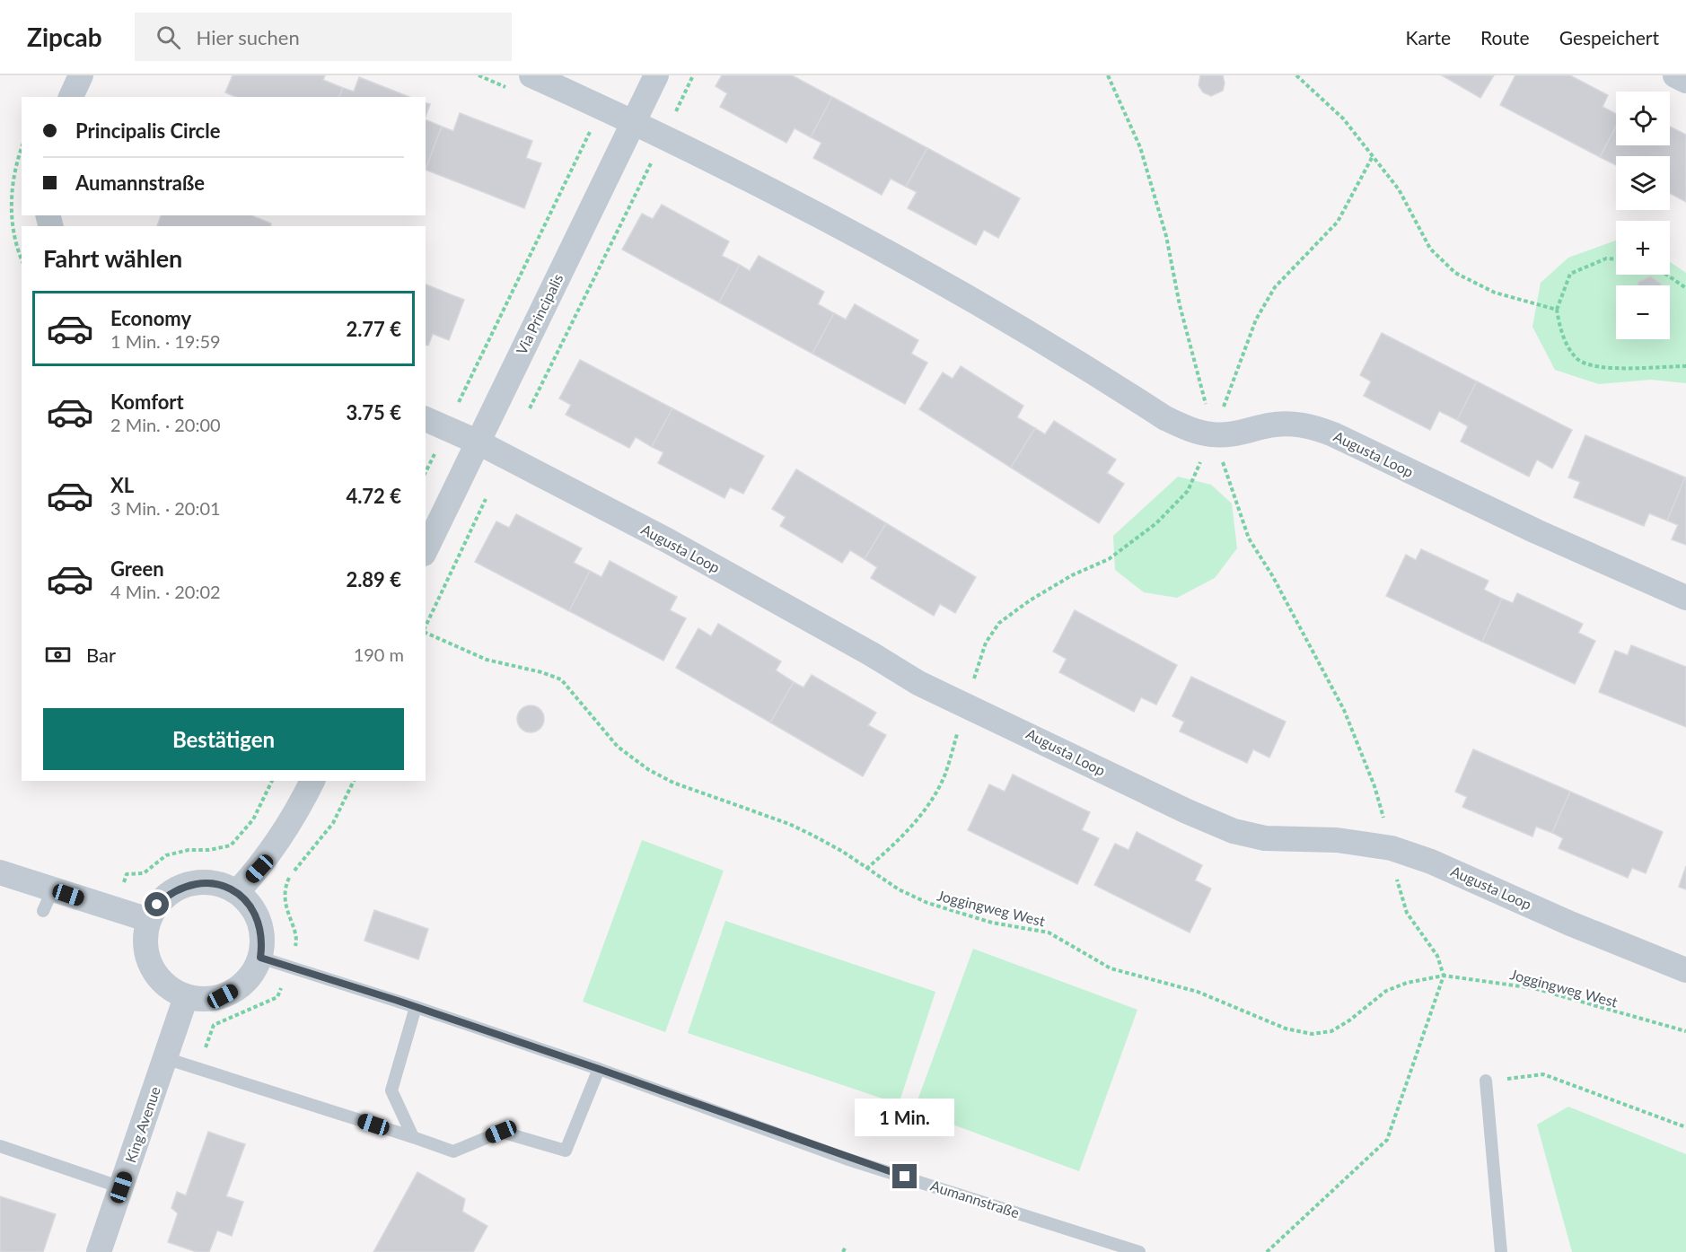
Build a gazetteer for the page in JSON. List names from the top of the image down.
{
  "streets": {
    "street": ["Via Principalis", "Augusta Loop", "King Avenue"],
    "lane": ["Aumannstraße"],
    "path": ["Joggingweg West"]
  },
  "crossings": [
    ["Via Principalis", "Augusta Loop"],
    ["King Avenue", "Aumannstraße"]
  ],
  "page": {
    "header": "Zipcab",
    "search": "Hier suchen",
    "nav": ["Karte", "Route", "Gespeichert"],
    "map_buttons": ["+", "−"],
    "banner": ["Principalis Circle", "Aumannstraße"],
    "heading": "Fahrt wählen",
    "list": [
      {
        "name": "Economy",
        "note": "1 Min. · 19:59",
        "value": "2.77 €"
      },
      {
        "name": "Komfort",
        "note": "2 Min. · 20:00",
        "value": "3.75 €"
      },
      {
        "name": "XL",
        "note": "3 Min. · 20:01",
        "value": "4.72 €"
      },
      {
        "name": "Green",
        "note": "4 Min. · 20:02",
        "value": "2.89 €"
      }
    ],
    "pay": ["Bar", "190 m"],
    "buttons": "Bestätigen",
    "bubble": "1 Min."
  }
}
